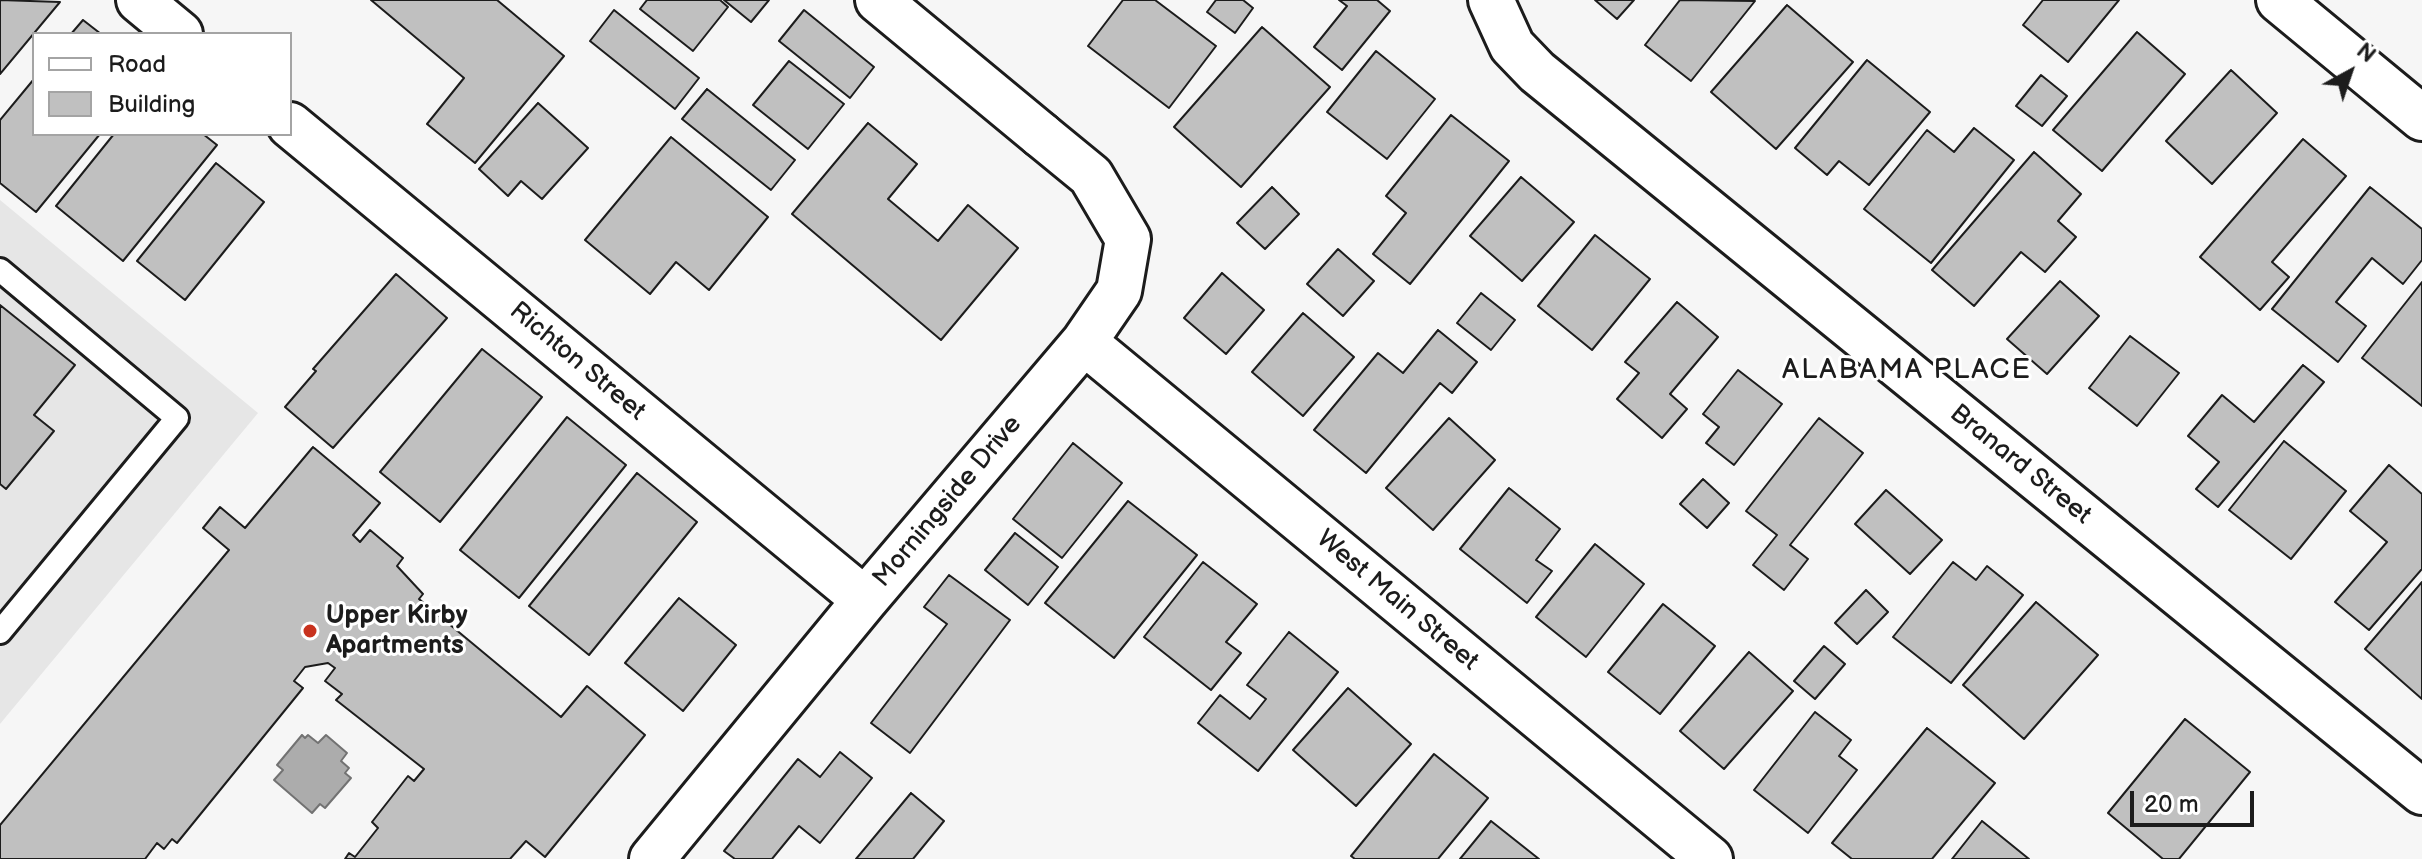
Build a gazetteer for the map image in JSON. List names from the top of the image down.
{
  "streets": {
    "street": [
      "Richton Street",
      "Branard Street",
      "Morningside Drive",
      "West Main Street"
    ]
  },
  "crossings": [
    ["Richton Street", "Morningside Drive"],
    ["Morningside Drive", "West Main Street"]
  ],
  "districts": ["ALABAMA PLACE"],
  "places": ["Upper Kirby Apartments"],
  "legend": ["Road", "Building"],
  "scale_bar": "20 m",
  "north": "top right"
}
